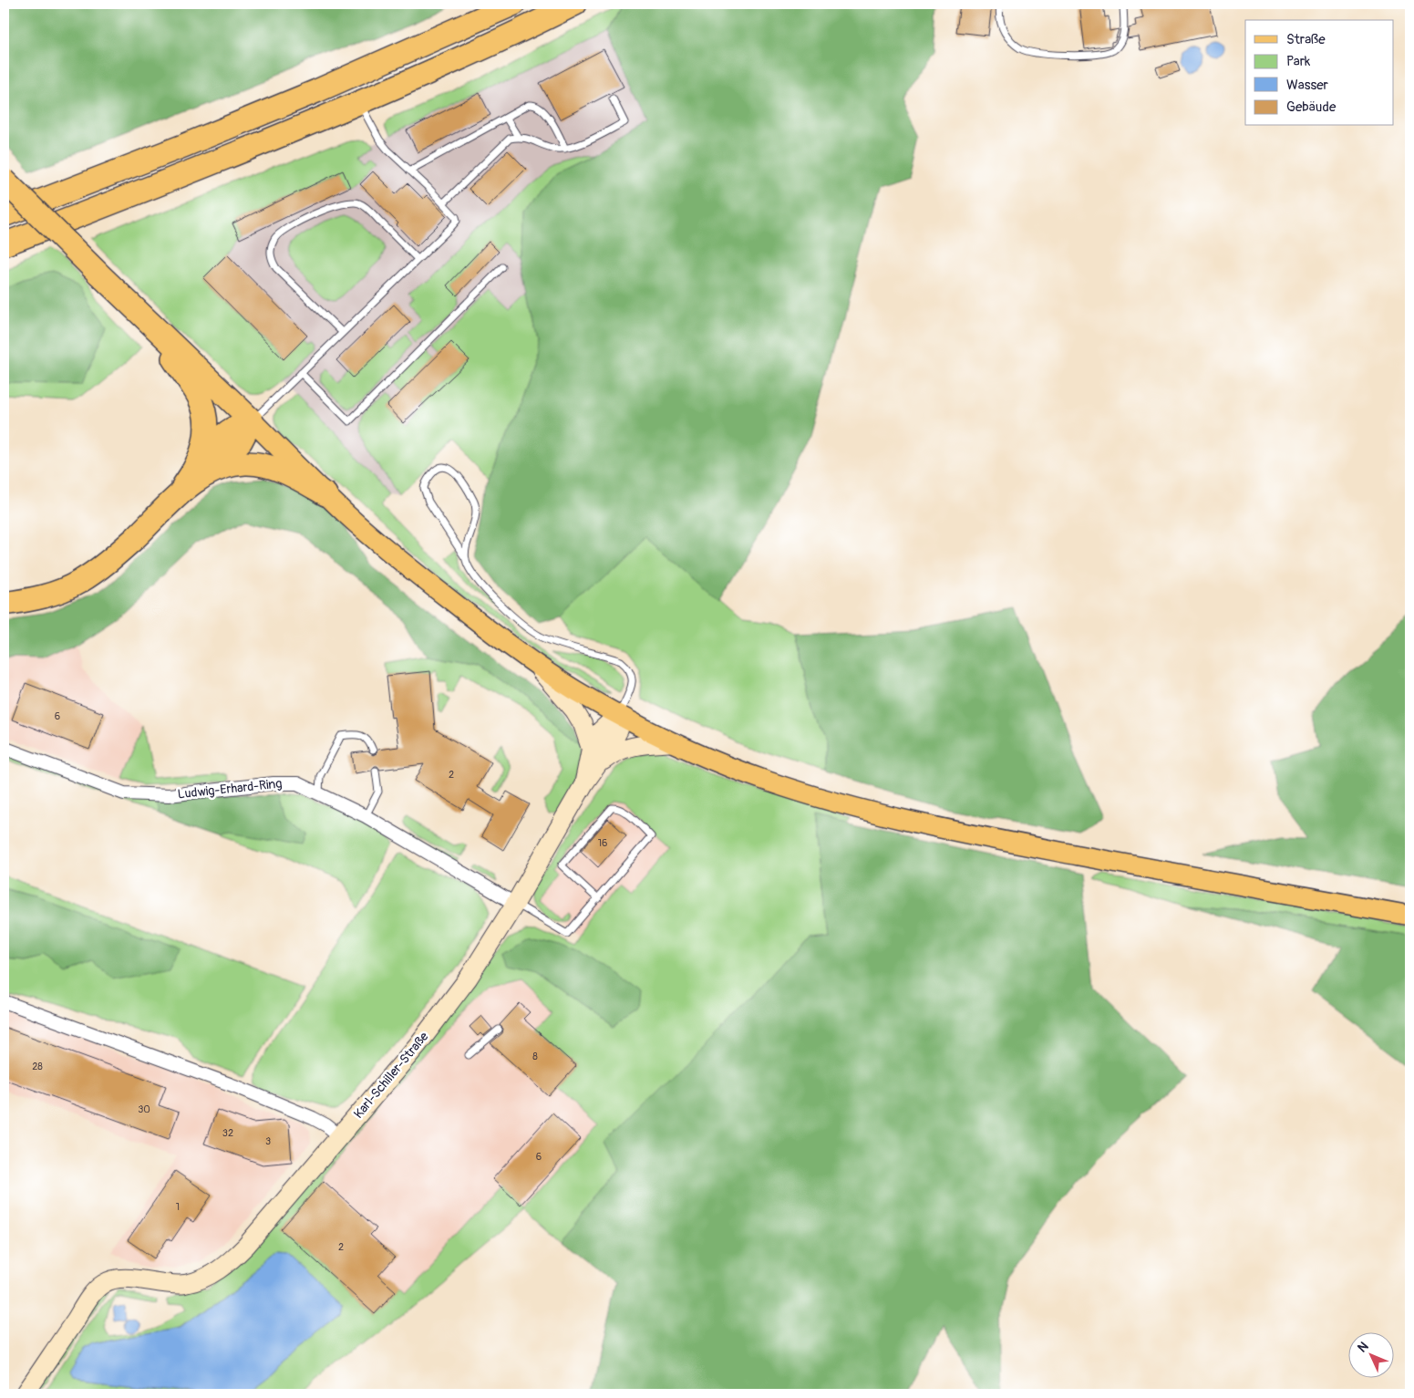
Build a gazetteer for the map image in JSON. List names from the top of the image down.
{
  "streets": {
    "street": ["Ludwig-Erhard-Ring", "Karl-Schiller-Straße"]
  },
  "crossings": [
    ["Ludwig-Erhard-Ring", "Karl-Schiller-Straße"]
  ],
  "house_numbers": [
    "6",
    "2",
    "16",
    "8",
    "28",
    "30",
    "32",
    "3",
    "6",
    "1",
    "2"
  ],
  "legend": [
    "Straße",
    "Park",
    "Wasser",
    "Gebäude"
  ],
  "north": "top left"
}
